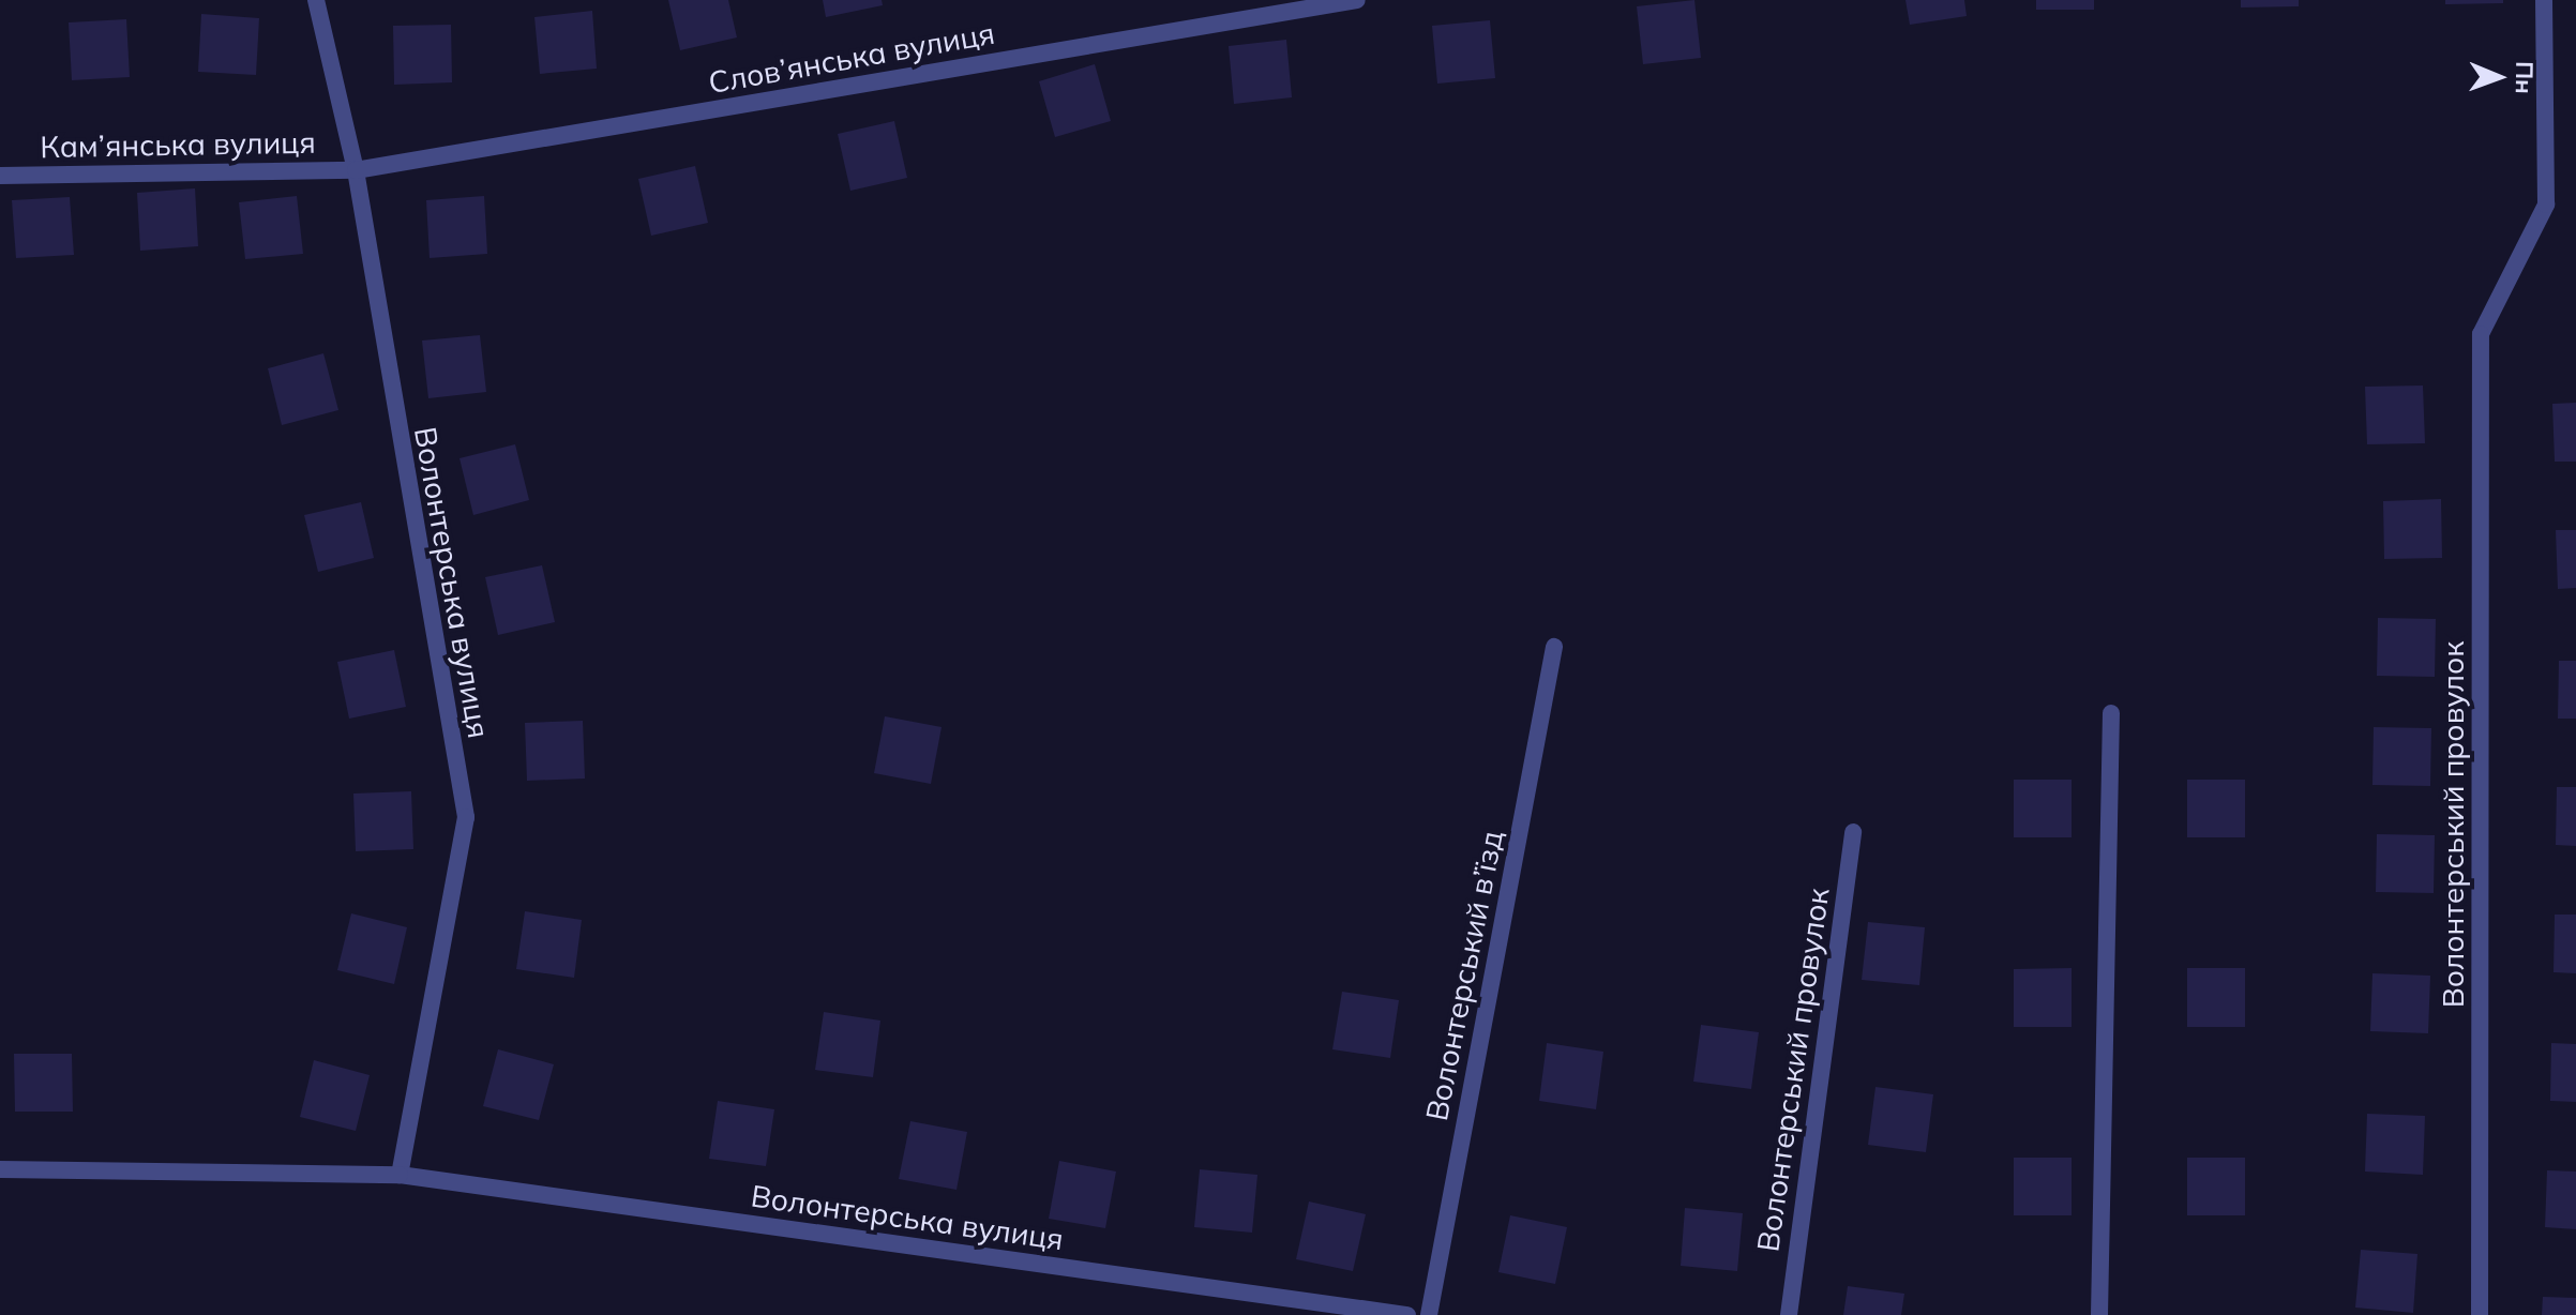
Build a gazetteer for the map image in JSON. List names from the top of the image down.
{
  "streets": {
    "street": [
      "Слов’янська вулиця",
      "Кам’янська вулиця",
      "Волонтерська вулиця",
      "Волонтерський провулок",
      "Волонтерський в’їзд"
    ]
  },
  "crossings": [
    ["Слов’янська вулиця", "Кам’янська вулиця"],
    ["Слов’янська вулиця", "Волонтерська вулиця"],
    ["Кам’янська вулиця", "Волонтерська вулиця"]
  ],
  "north": "right"
}
